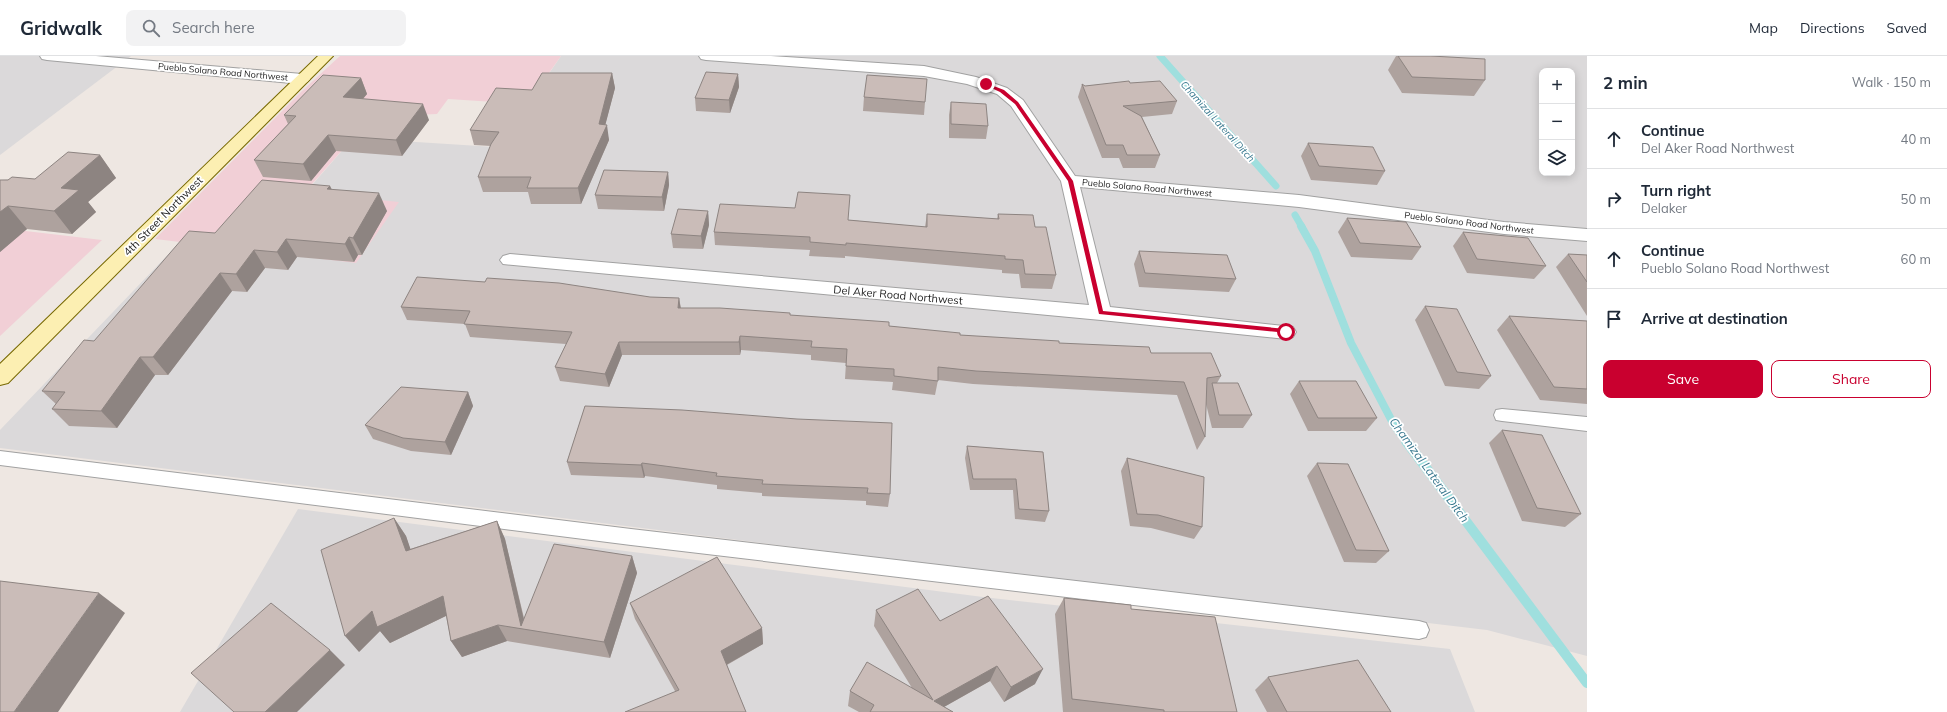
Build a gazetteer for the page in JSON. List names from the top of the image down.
{
  "streets": {
    "main road": ["4th Street Northwest"],
    "street": ["Pueblo Solano Road Northwest", "Del Aker Road Northwest"]
  },
  "crossings": [
    ["Pueblo Solano Road Northwest", "4th Street Northwest"]
  ],
  "water": ["Chamizal Lateral Ditch"],
  "page": {
    "header": "Gridwalk",
    "search": "Search here",
    "nav": ["Map", "Directions", "Saved"],
    "heading": ["2 min", "Walk · 150 m"],
    "map_buttons": ["+", "−"],
    "list": [
      ["Continue", "Del Aker Road Northwest", "40 m"],
      ["Turn right", "Delaker", "50 m"],
      ["Continue", "Pueblo Solano Road Northwest", "60 m"],
      "Arrive at destination"
    ],
    "buttons": ["Save", "Share"]
  }
}
